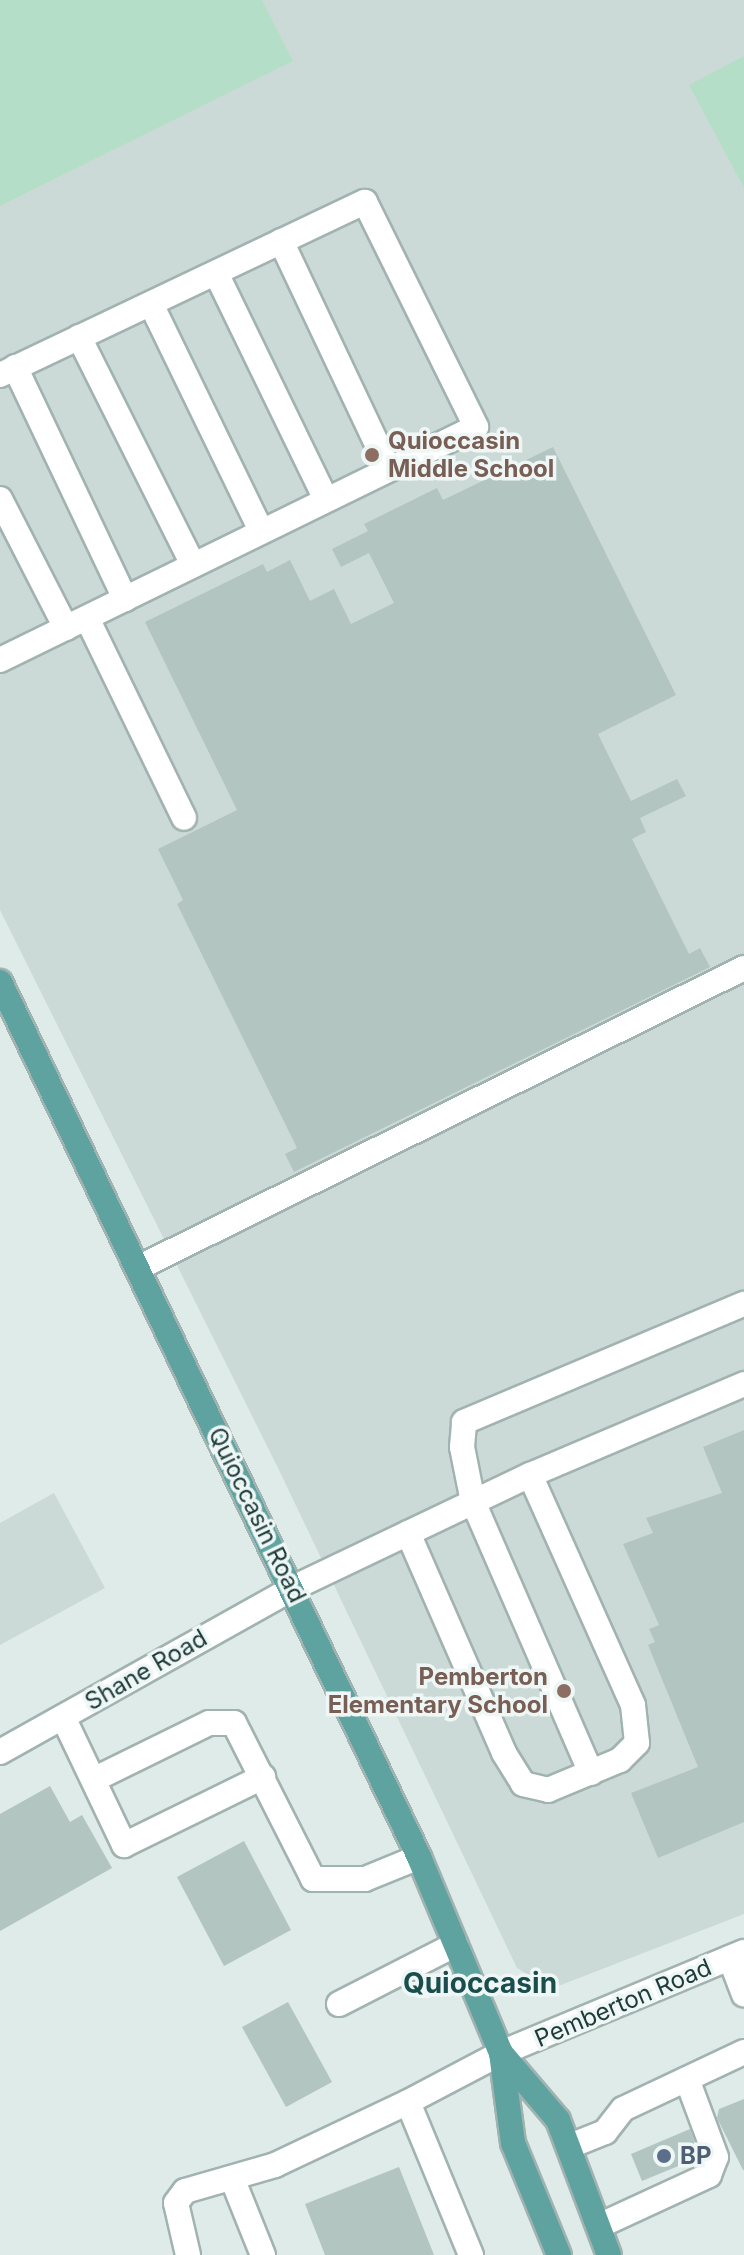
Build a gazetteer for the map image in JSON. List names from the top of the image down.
{
  "streets": {
    "main road": ["Quioccasin Road"],
    "street": ["Shane Road", "Pemberton Road"]
  },
  "crossings": [
    ["Quioccasin Road", "Shane Road"],
    ["Quioccasin Road", "Pemberton Road"]
  ],
  "districts": ["Quioccasin"],
  "places": ["Quioccasin Middle School", "Pemberton Elementary School", "BP"]
}
